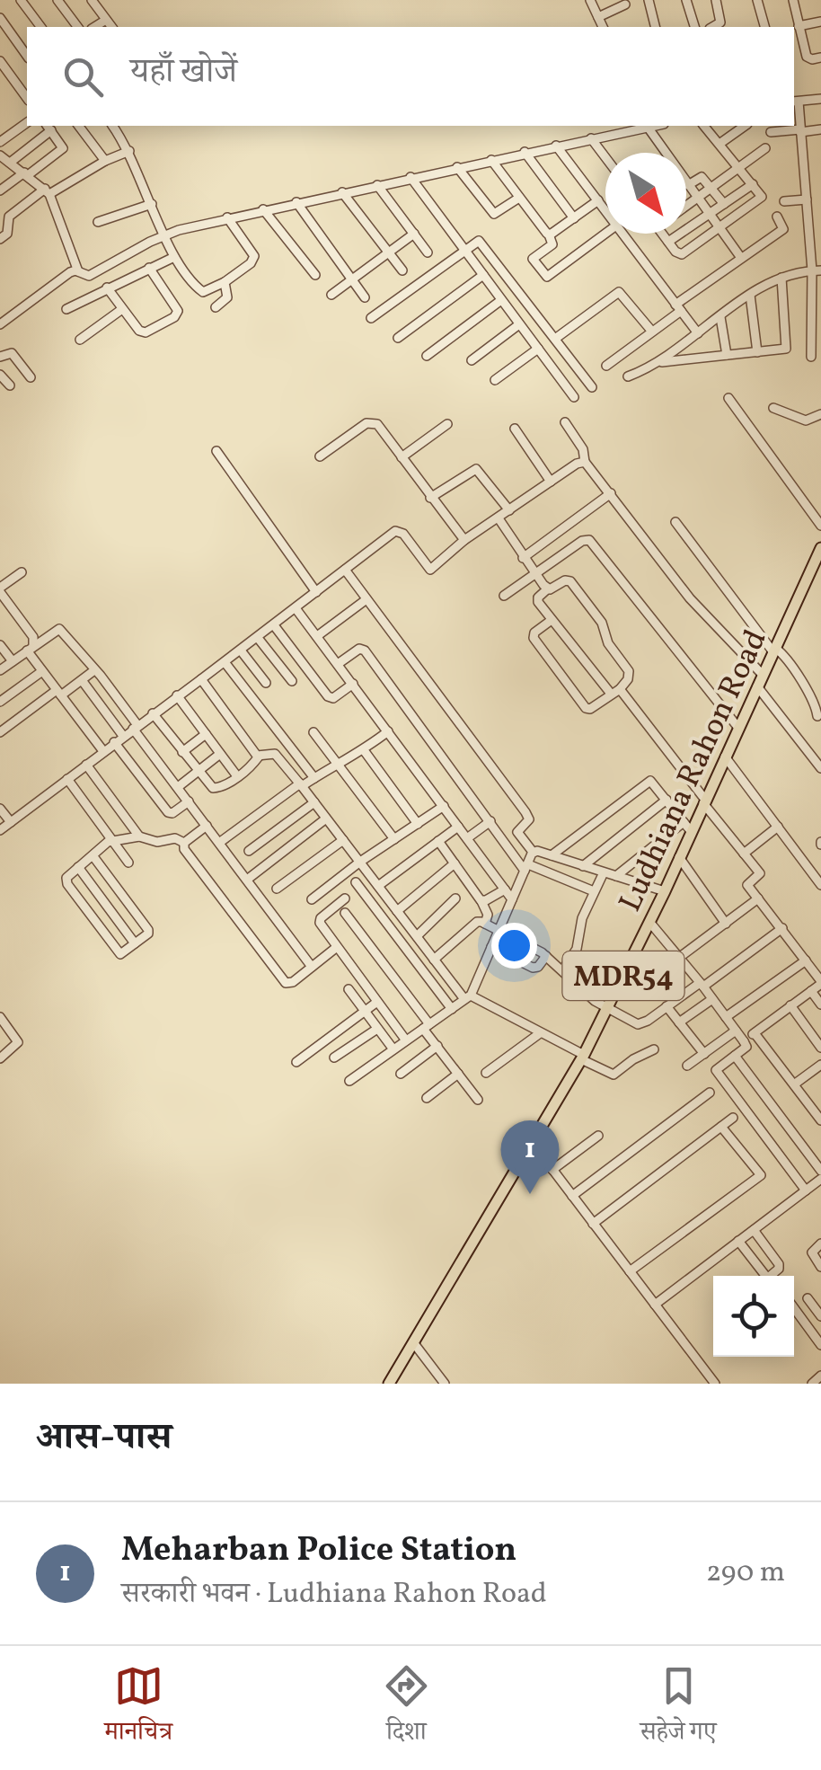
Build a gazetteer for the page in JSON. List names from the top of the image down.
{
  "streets": {
    "main road": ["Ludhiana Rahon Road", "MDR54"]
  },
  "north": "bottom right",
  "page": {
    "search": "यहाँ खोजें",
    "pins": "1",
    "heading": "आस-पास",
    "list": [
      {
        "mark": "1",
        "name": "Meharban Police Station",
        "note": "सरकारी भवन · Ludhiana Rahon Road",
        "value": "290 m"
      }
    ],
    "nav": ["मानचित्र", "दिशा", "सहेजे गए"]
  }
}
